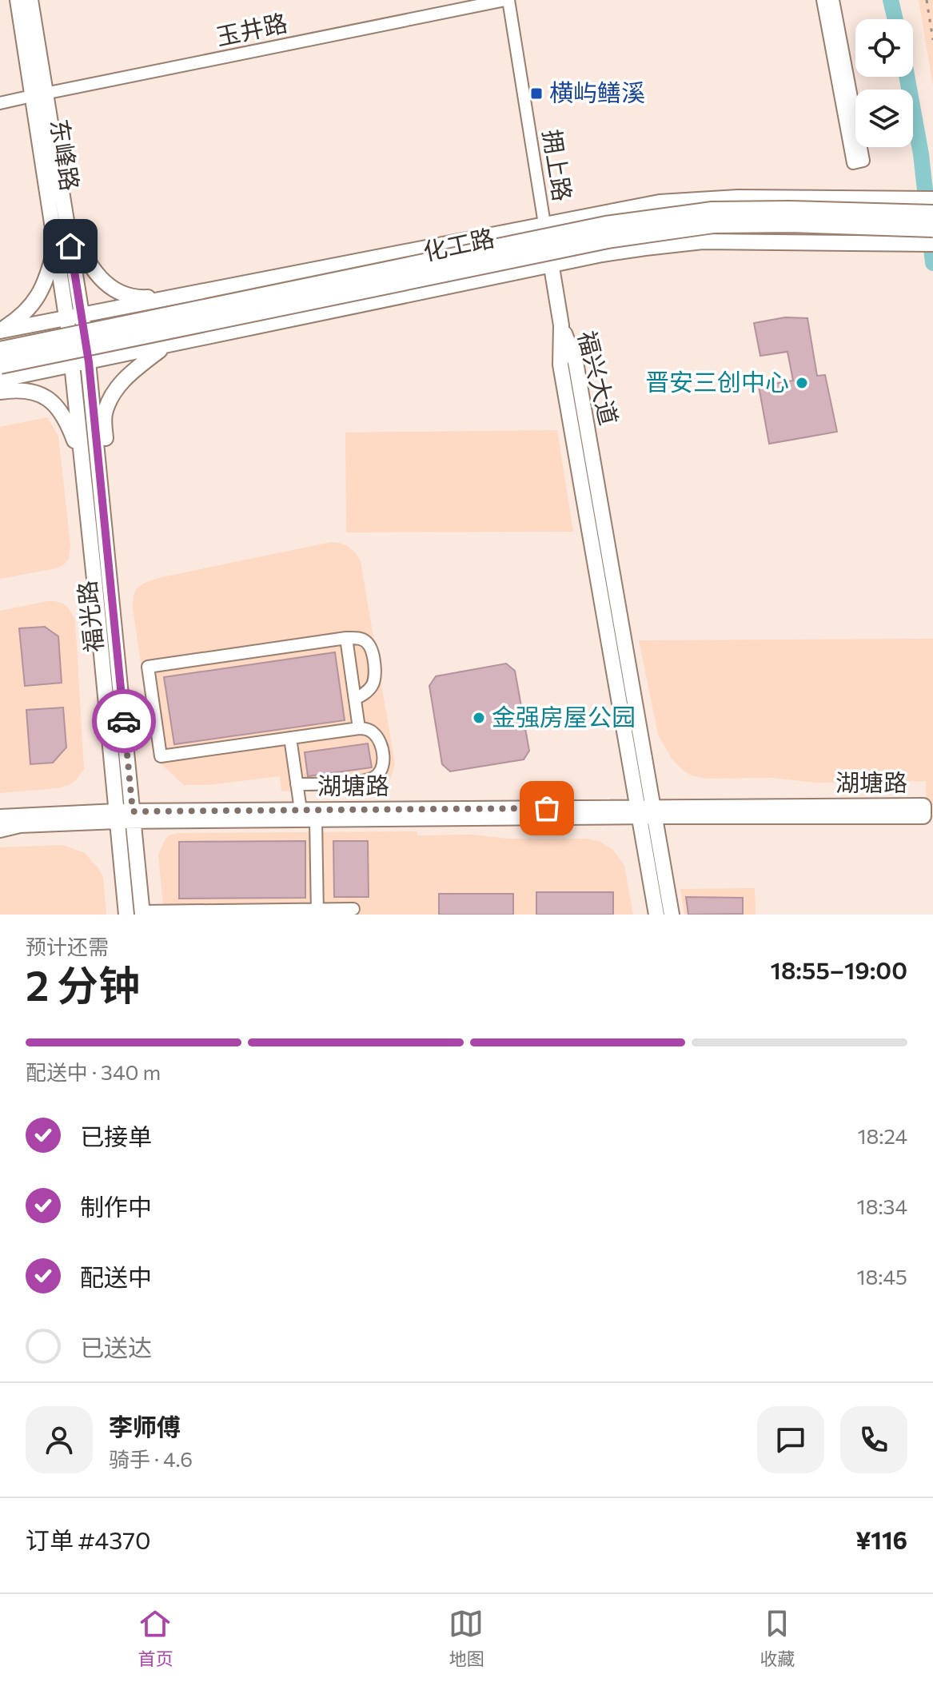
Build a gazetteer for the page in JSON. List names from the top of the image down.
{
  "streets": {
    "highway": ["化工路"],
    "main road": [
      "东峰路",
      "福兴大道",
      "福光路",
      "湖塘路"
    ],
    "street": ["玉井路", "拥上路"]
  },
  "crossings": [
    ["玉井路", "东峰路"],
    ["玉井路", "拥上路"],
    ["东峰路", "福光路"],
    ["拥上路", "福兴大道"],
    ["福兴大道", "湖塘路"],
    ["福光路", "湖塘路"]
  ],
  "places": {
    "transit": ["横屿鳝溪"],
    "other": ["晋安三创中心", "金强房屋公园"]
  },
  "page": {
    "heading": ["2 分钟", "预计还需", "18:55–19:00"],
    "panel": [
      "李师傅",
      "骑手 · 4.6",
      "订单 #4370",
      "¥116"
    ],
    "bar": "配送中 · 340 m",
    "list": [
      ["已接单", "18:24"],
      ["制作中", "18:34"],
      ["配送中", "18:45"],
      "已送达"
    ],
    "tabs": ["首页", "地图", "收藏"]
  }
}
